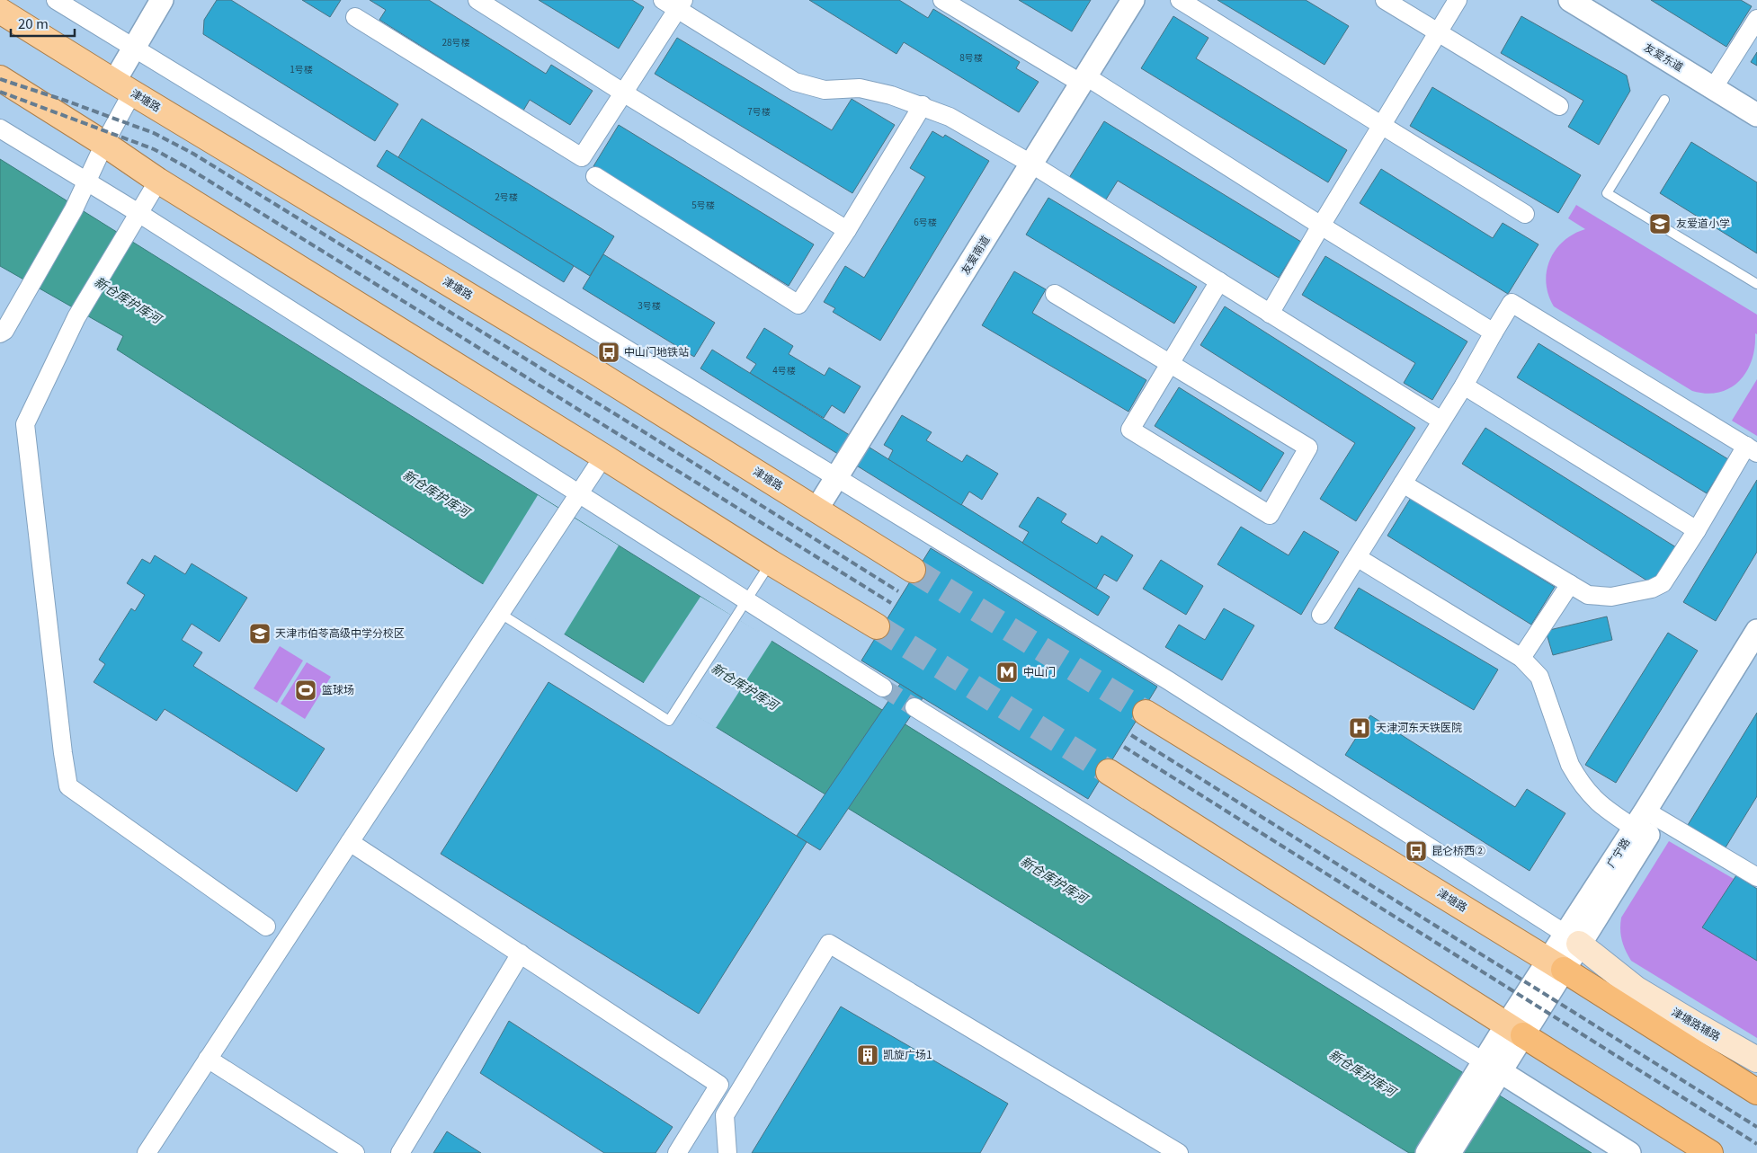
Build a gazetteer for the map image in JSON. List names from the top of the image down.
{
  "streets": {
    "highway": ["津塘路"],
    "main road": ["津塘路辅路"],
    "street": ["友爱东道", "友爱南道", "广宁路"]
  },
  "crossings": [
    ["津塘路", "友爱南道"],
    ["津塘路", "广宁路"]
  ],
  "water": ["新仓库护库河"],
  "places": {
    "school or university": ["友爱道小学", "天津市伯苓高级中学分校区"],
    "bus stop": ["中山门地铁站", "昆仑桥西②"],
    "metro station": ["中山门"],
    "sports": ["篮球场"],
    "hospital": ["天津河东天铁医院"],
    "building": ["凯旋广场1"]
  },
  "house_numbers": [
    "28号楼",
    "8号楼",
    "1号楼",
    "7号楼",
    "2号楼",
    "5号楼",
    "6号楼",
    "3号楼",
    "4号楼"
  ],
  "scale_bar": "20 m"
}
